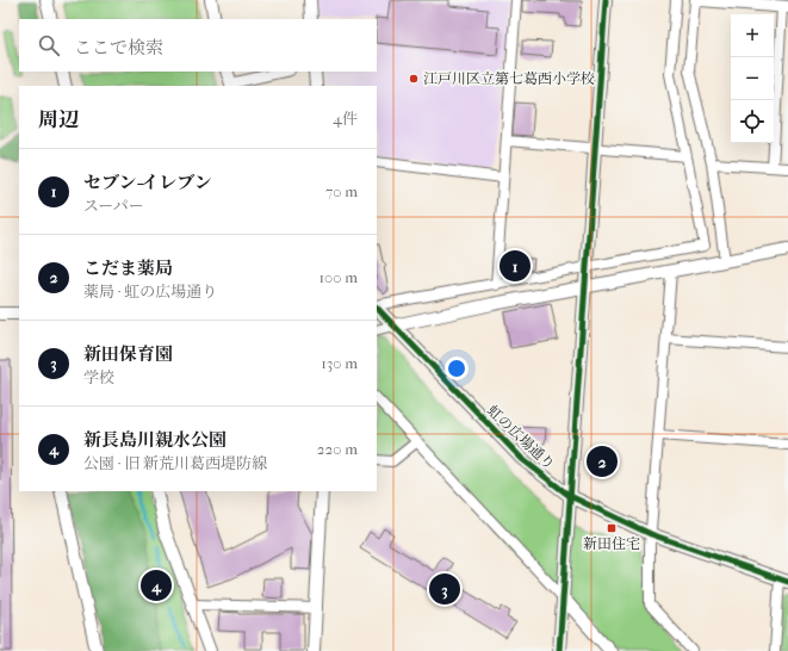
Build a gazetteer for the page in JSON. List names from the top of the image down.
{
  "streets": {
    "street": ["虹の広場通り"]
  },
  "places": {
    "other": ["江戸川区立第七葛西小学校"],
    "transit": ["新田住宅"]
  },
  "page": {
    "map_buttons": ["+", "−"],
    "search": "ここで検索",
    "heading": ["周辺", "4件"],
    "list": [
      {
        "mark": "1",
        "name": "セブン-イレブン",
        "note": "スーパー",
        "value": "70 m"
      },
      {
        "mark": "2",
        "name": "こだま薬局",
        "note": "薬局 · 虹の広場通り",
        "value": "100 m"
      },
      {
        "mark": "3",
        "name": "新田保育園",
        "note": "学校",
        "value": "130 m"
      },
      {
        "mark": "4",
        "name": "新長島川親水公園",
        "note": "公園 · 旧 新荒川葛西堤防線",
        "value": "220 m"
      }
    ],
    "pins": [
      "1",
      "2",
      "4",
      "3"
    ]
  }
}
